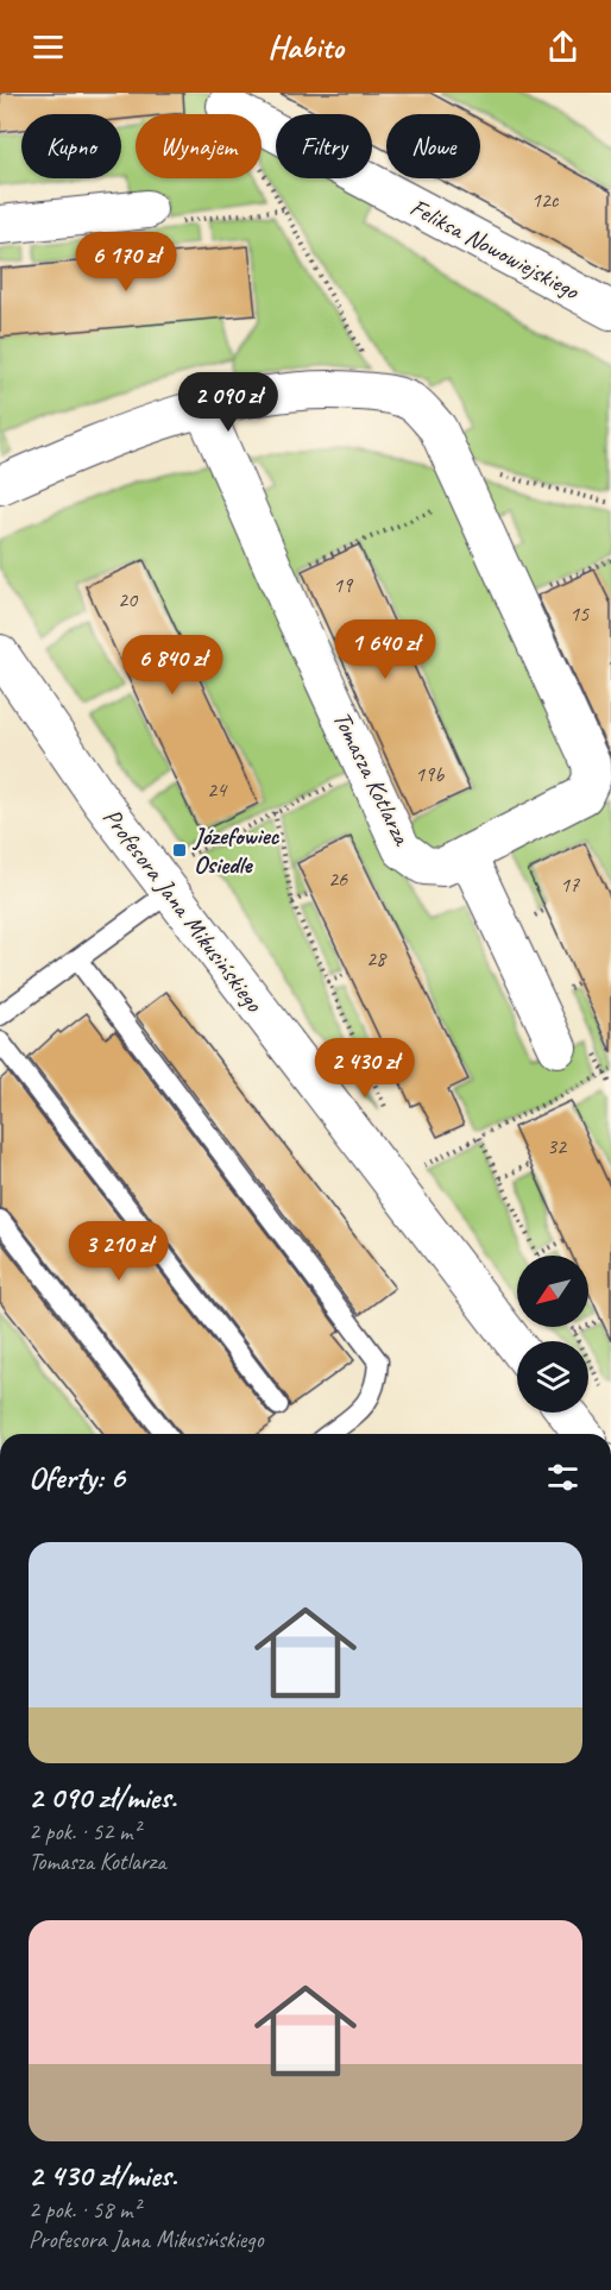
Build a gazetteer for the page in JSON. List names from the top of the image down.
{
  "streets": {
    "street": ["Feliksa Nowowiejskiego", "Tomasza Kotlarza", "Profesora Jana Mikusińskiego"]
  },
  "places": {
    "transit": ["Józefowiec Osiedle"]
  },
  "house_numbers": [
    "12c",
    "19",
    "20",
    "15",
    "19b",
    "24",
    "26",
    "17",
    "28",
    "32"
  ],
  "north": "bottom left",
  "page": {
    "header": "Habito",
    "chip": [
      "Kupno",
      "Wynajem",
      "Filtry",
      "Nowe"
    ],
    "price": [
      "6 170 zł",
      "2 090 zł",
      "1 640 zł",
      "6 840 zł",
      "2 430 zł",
      "3 210 zł"
    ],
    "heading": "Oferty: 6",
    "list": [
      {
        "name": "2 090 zł/mies.",
        "note": "2 pok. · 52 m² · Tomasza Kotlarza"
      },
      {
        "name": "2 430 zł/mies.",
        "note": "2 pok. · 58 m² · Profesora Jana Mikusińskiego"
      }
    ]
  }
}
